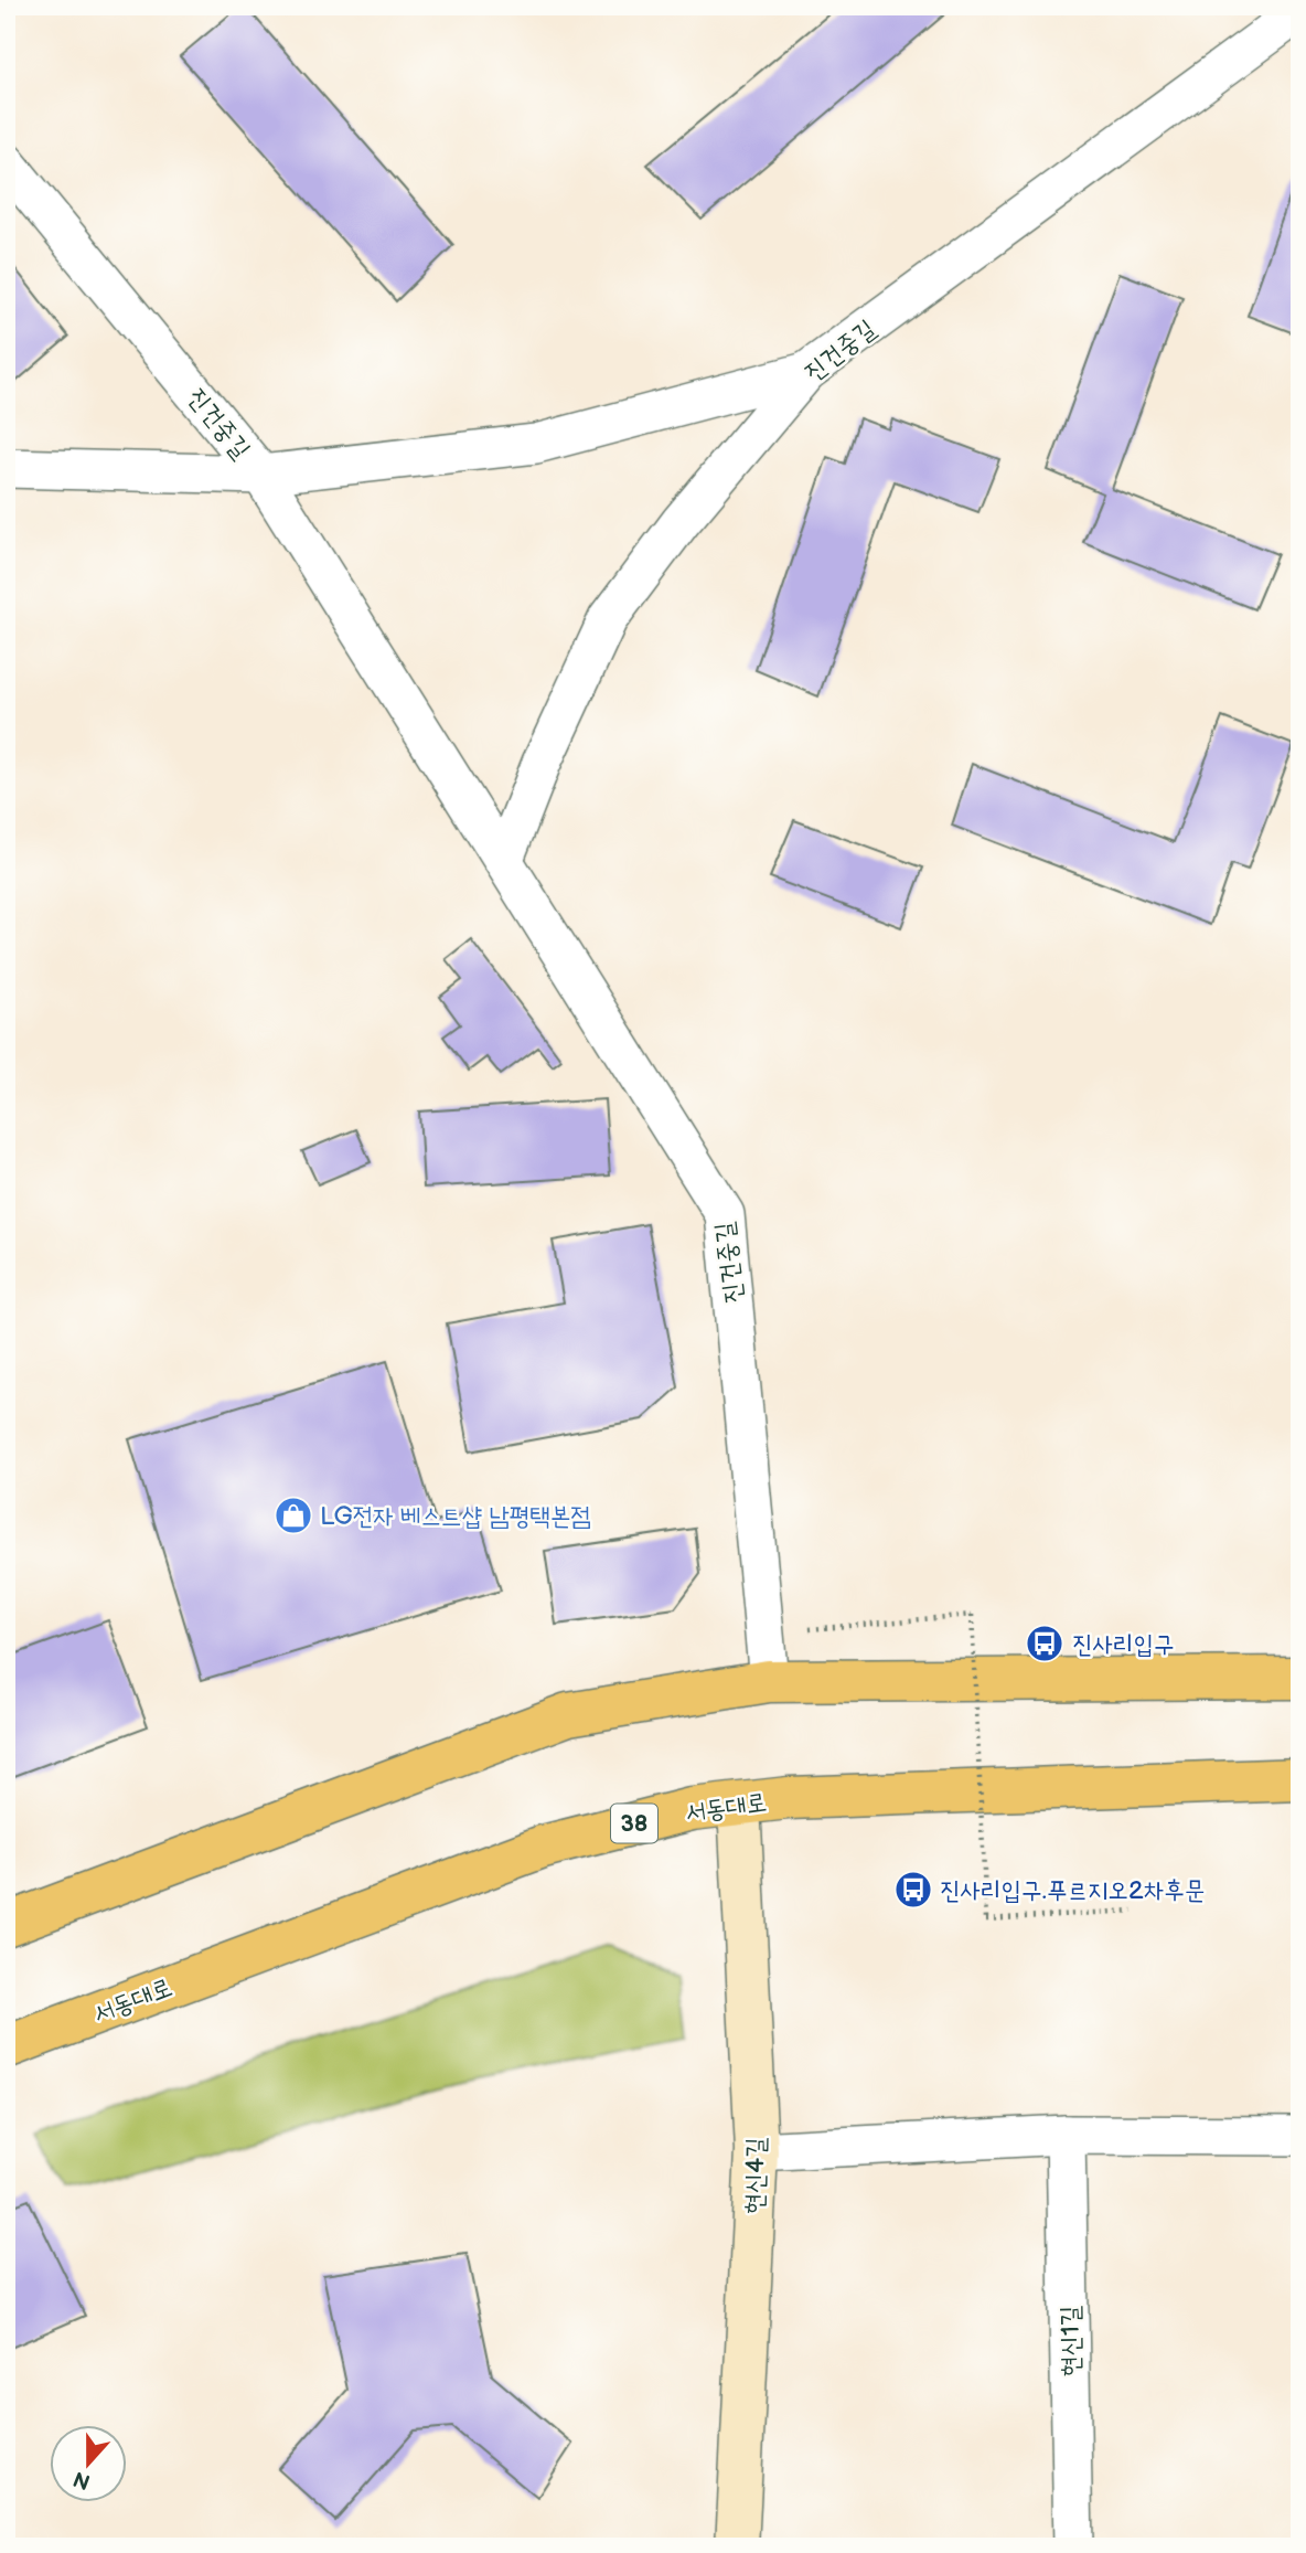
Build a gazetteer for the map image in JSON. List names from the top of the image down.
{
  "streets": {
    "main road": ["서동대로", "38"],
    "street": ["진건중길", "현신4길", "현신1길"]
  },
  "crossings": [
    ["서동대로", "현신4길"]
  ],
  "places": {
    "shop": ["LG전자 베스트샵 남평택본점"],
    "bus stop": ["진사리입구", "진사리입구.푸르지오2차후문"]
  },
  "north": "bottom"
}
